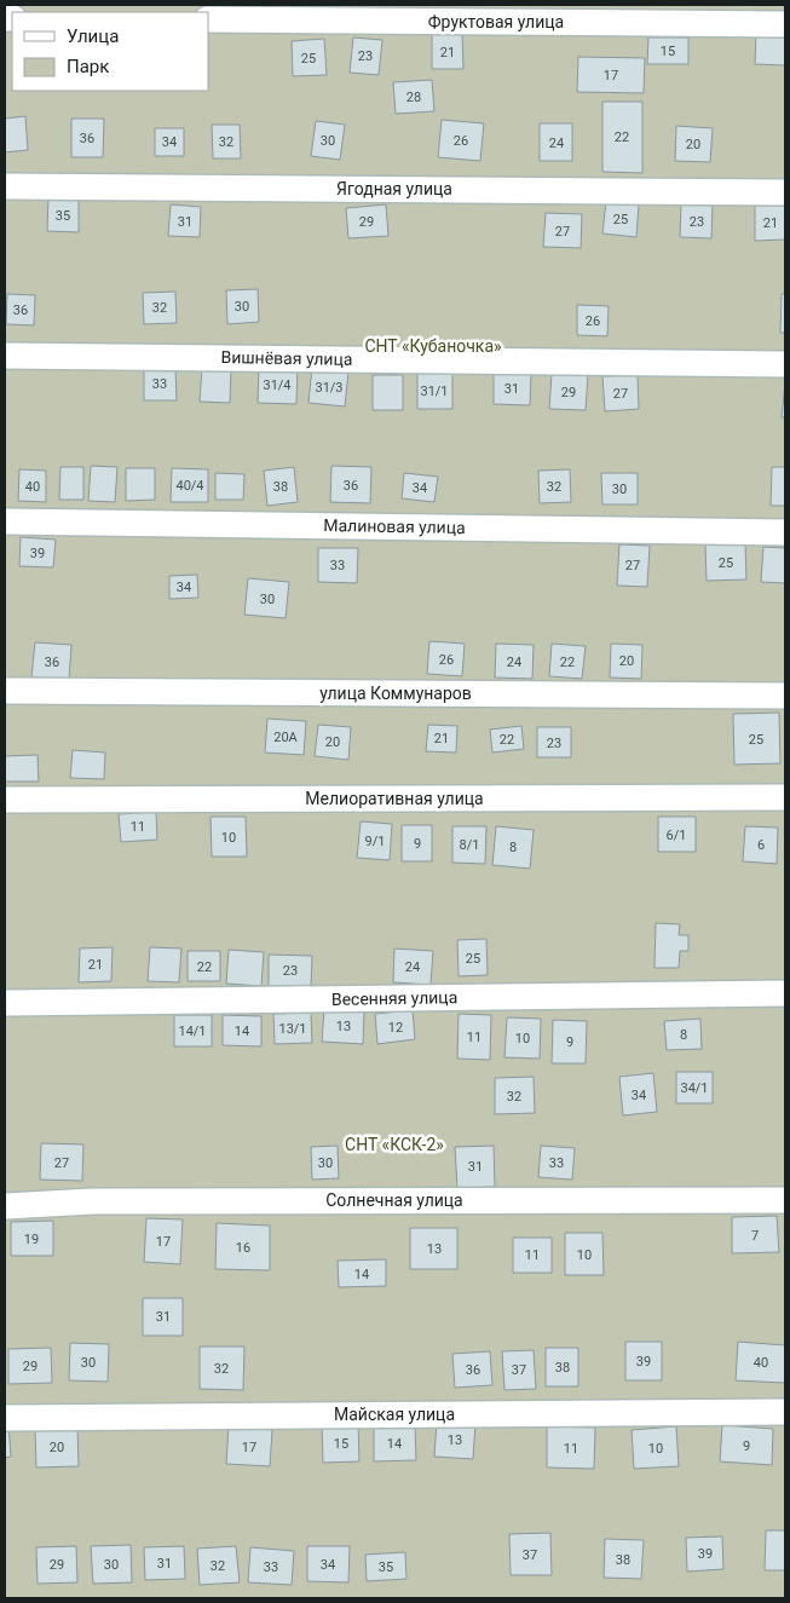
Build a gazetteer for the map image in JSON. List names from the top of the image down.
{
  "streets": {
    "street": [
      "Фруктовая улица",
      "Ягодная улица",
      "Вишнёвая улица",
      "Малиновая улица",
      "улица Коммунаров",
      "Мелиоративная улица",
      "Весенняя улица",
      "Солнечная улица",
      "Майская улица"
    ]
  },
  "parks": ["СНТ «Кубаночка»", "СНТ «КСК-2»"],
  "house_numbers": [
    "15",
    "21",
    "23",
    "25",
    "17",
    "28",
    "22",
    "36",
    "30",
    "26",
    "34",
    "32",
    "24",
    "20",
    "35",
    "25",
    "31",
    "29",
    "23",
    "21",
    "27",
    "30",
    "32",
    "36",
    "26",
    "33",
    "31/4",
    "31/3",
    "31",
    "31/1",
    "29",
    "27",
    "40/4",
    "36",
    "40",
    "38",
    "32",
    "34",
    "30",
    "39",
    "25",
    "33",
    "27",
    "34",
    "30",
    "26",
    "20",
    "36",
    "24",
    "22",
    "20А",
    "21",
    "22",
    "25",
    "20",
    "23",
    "11",
    "6/1",
    "10",
    "9/1",
    "9",
    "8/1",
    "6",
    "8",
    "25",
    "21",
    "22",
    "24",
    "23",
    "13",
    "12",
    "13/1",
    "14/1",
    "14",
    "8",
    "11",
    "10",
    "9",
    "34/1",
    "34",
    "32",
    "27",
    "30",
    "33",
    "31",
    "7",
    "19",
    "17",
    "16",
    "13",
    "11",
    "10",
    "14",
    "31",
    "39",
    "30",
    "40",
    "29",
    "38",
    "32",
    "36",
    "37",
    "13",
    "15",
    "14",
    "9",
    "20",
    "17",
    "11",
    "10",
    "39",
    "37",
    "38",
    "31",
    "29",
    "30",
    "34",
    "32",
    "33",
    "35"
  ],
  "legend": ["Улица", "Парк"]
}
